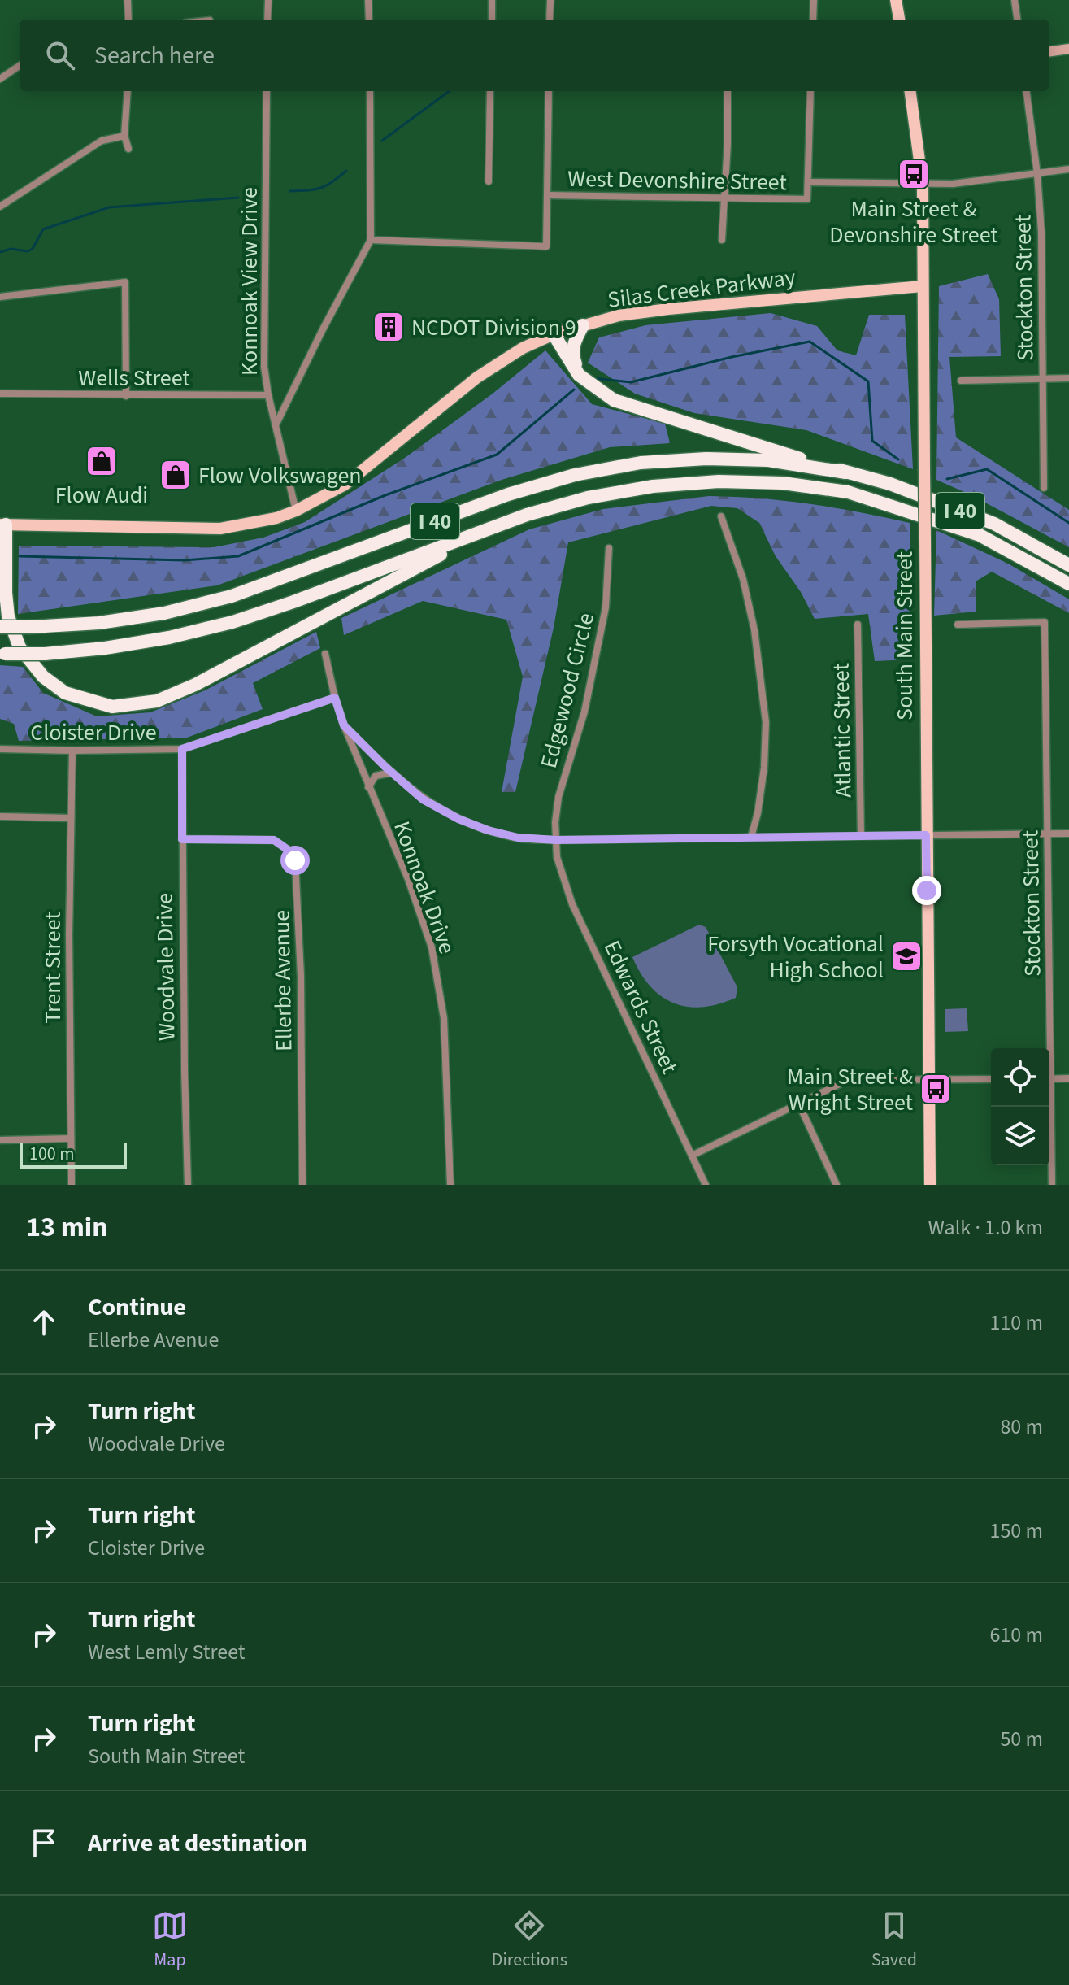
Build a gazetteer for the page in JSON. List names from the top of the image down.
{
  "streets": {
    "highway": ["I 40"],
    "main road": ["Silas Creek Parkway", "South Main Street"],
    "street": [
      "West Devonshire Street",
      "Konnoak View Drive",
      "Stockton Street",
      "Wells Street",
      "Edgewood Circle",
      "Atlantic Street",
      "Cloister Drive",
      "Konnoak Drive",
      "Woodvale Drive",
      "Trent Street",
      "Ellerbe Avenue",
      "Edwards Street"
    ]
  },
  "crossings": [
    ["West Devonshire Street", "Stockton Street"],
    ["West Devonshire Street", "South Main Street"],
    ["Konnoak View Drive", "Silas Creek Parkway"],
    ["Konnoak View Drive", "Wells Street"],
    ["Silas Creek Parkway", "South Main Street"],
    ["Edgewood Circle", "Edwards Street"],
    ["Cloister Drive", "Konnoak Drive"],
    ["Cloister Drive", "Woodvale Drive"],
    ["Cloister Drive", "Trent Street"],
    ["Woodvale Drive", "Ellerbe Avenue"]
  ],
  "places": {
    "bus stop": ["Main Street & Devonshire Street", "Main Street & Wright Street"],
    "building": ["NCDOT Division 9"],
    "shop": ["Flow Audi", "Flow Volkswagen"],
    "school or university": ["Forsyth Vocational High School"]
  },
  "scale_bar": "100 m",
  "page": {
    "search": "Search here",
    "scale": "100 m",
    "heading": ["13 min", "Walk · 1.0 km"],
    "list": [
      ["Continue", "Ellerbe Avenue", "110 m"],
      ["Turn right", "Woodvale Drive", "80 m"],
      ["Turn right", "Cloister Drive", "150 m"],
      ["Turn right", "West Lemly Street", "610 m"],
      ["Turn right", "South Main Street", "50 m"],
      "Arrive at destination"
    ],
    "nav": ["Map", "Directions", "Saved"]
  }
}
